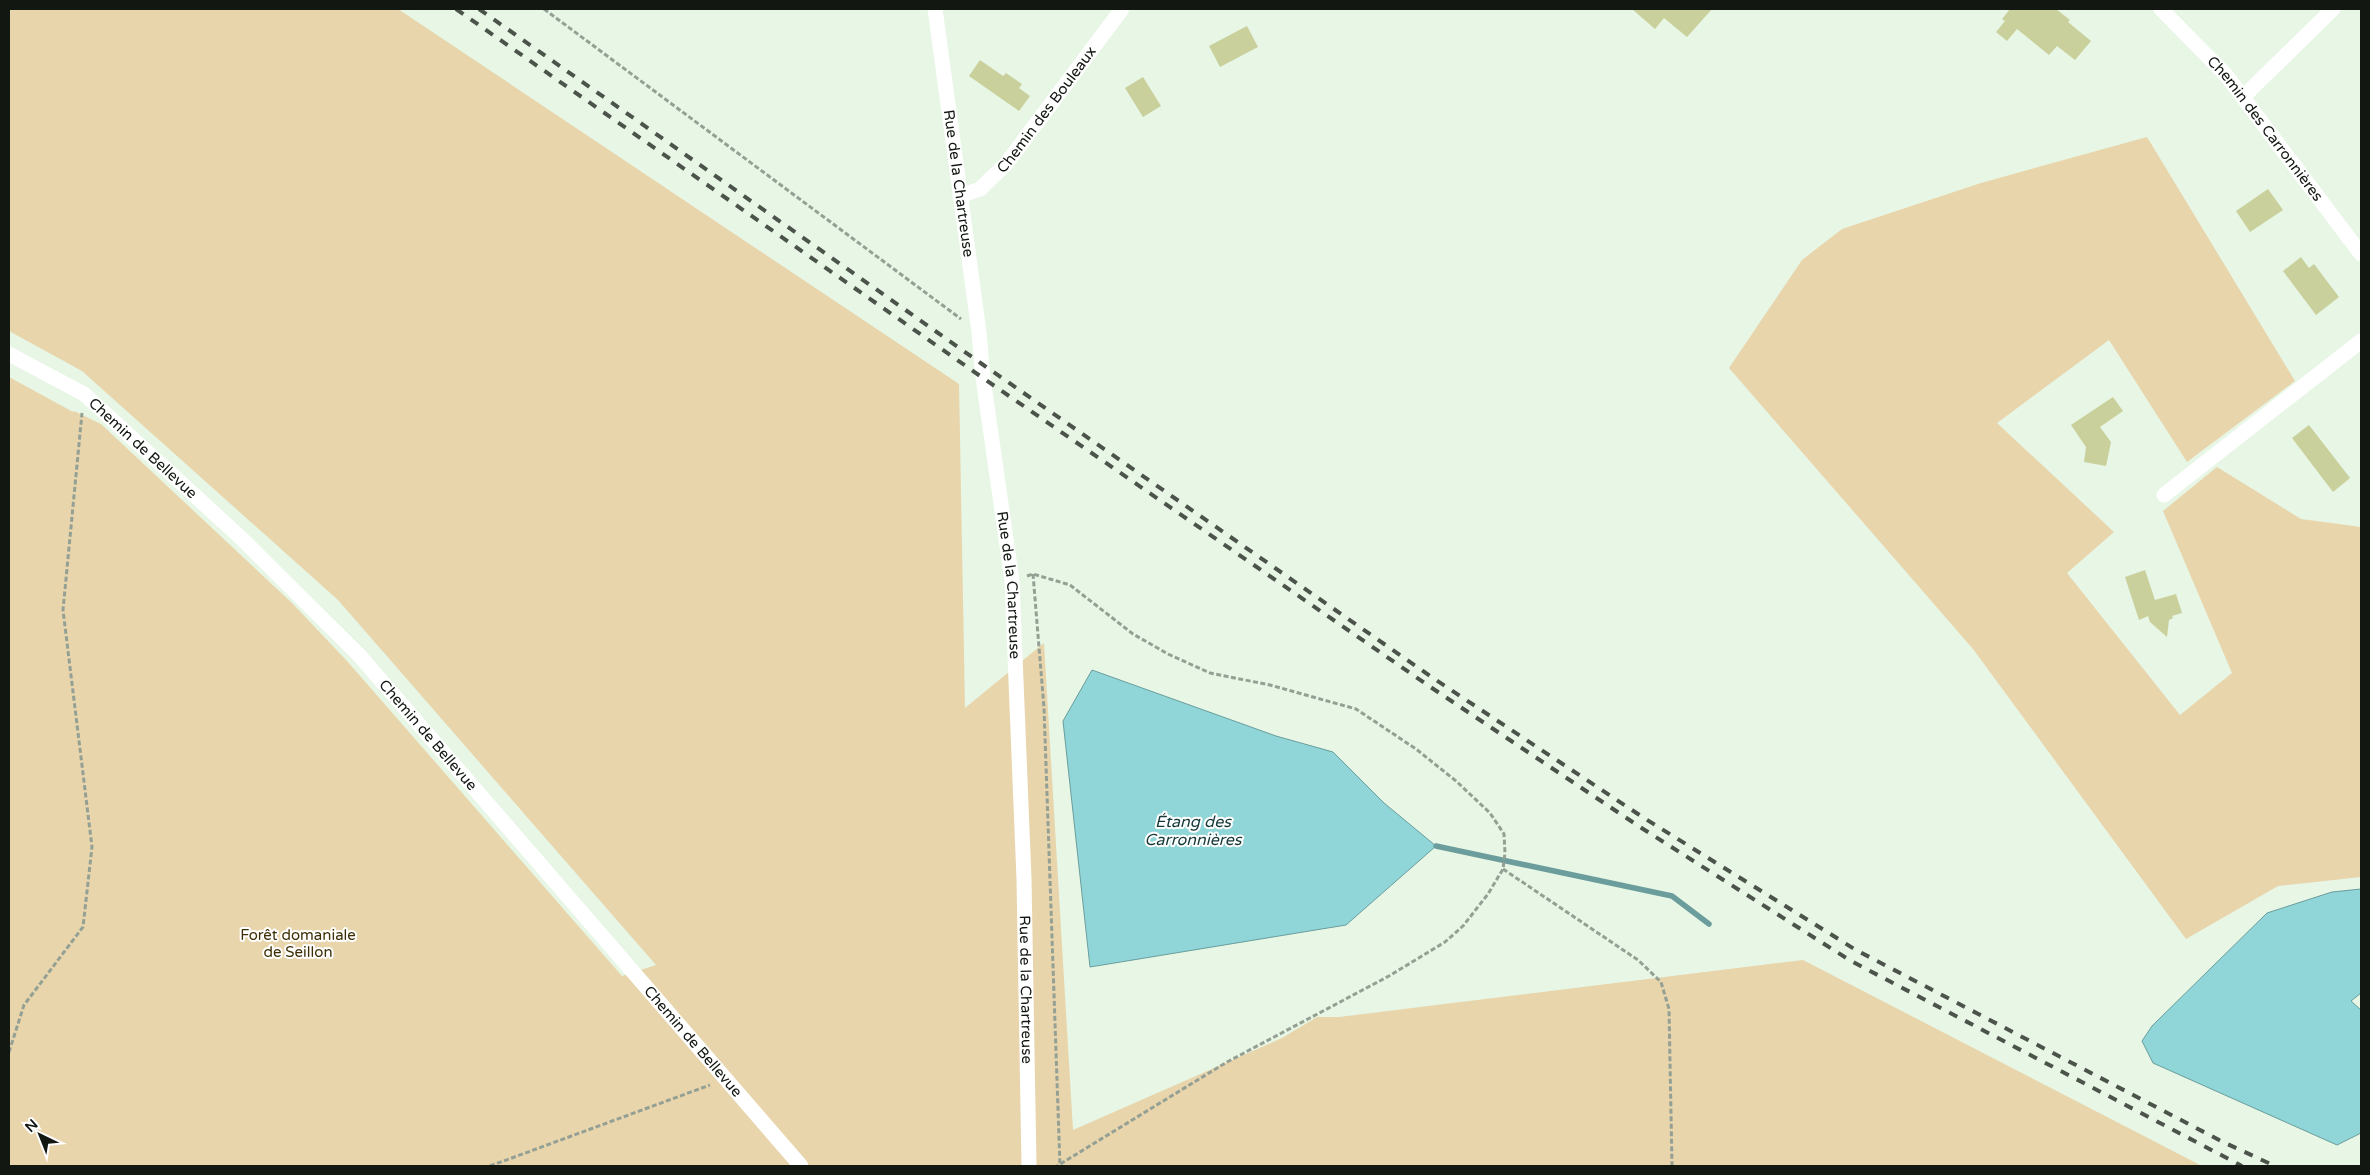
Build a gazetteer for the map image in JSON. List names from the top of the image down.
{
  "streets": {
    "street": [
      "Chemin des Bouleaux",
      "Chemin des Carronnières",
      "Rue de la Chartreuse",
      "Chemin de Bellevue"
    ]
  },
  "crossings": [
    ["Chemin des Bouleaux", "Rue de la Chartreuse"]
  ],
  "water": ["Étang des Carronnières"],
  "parks": ["Forêt domaniale de Seillon"],
  "north": "top left"
}
